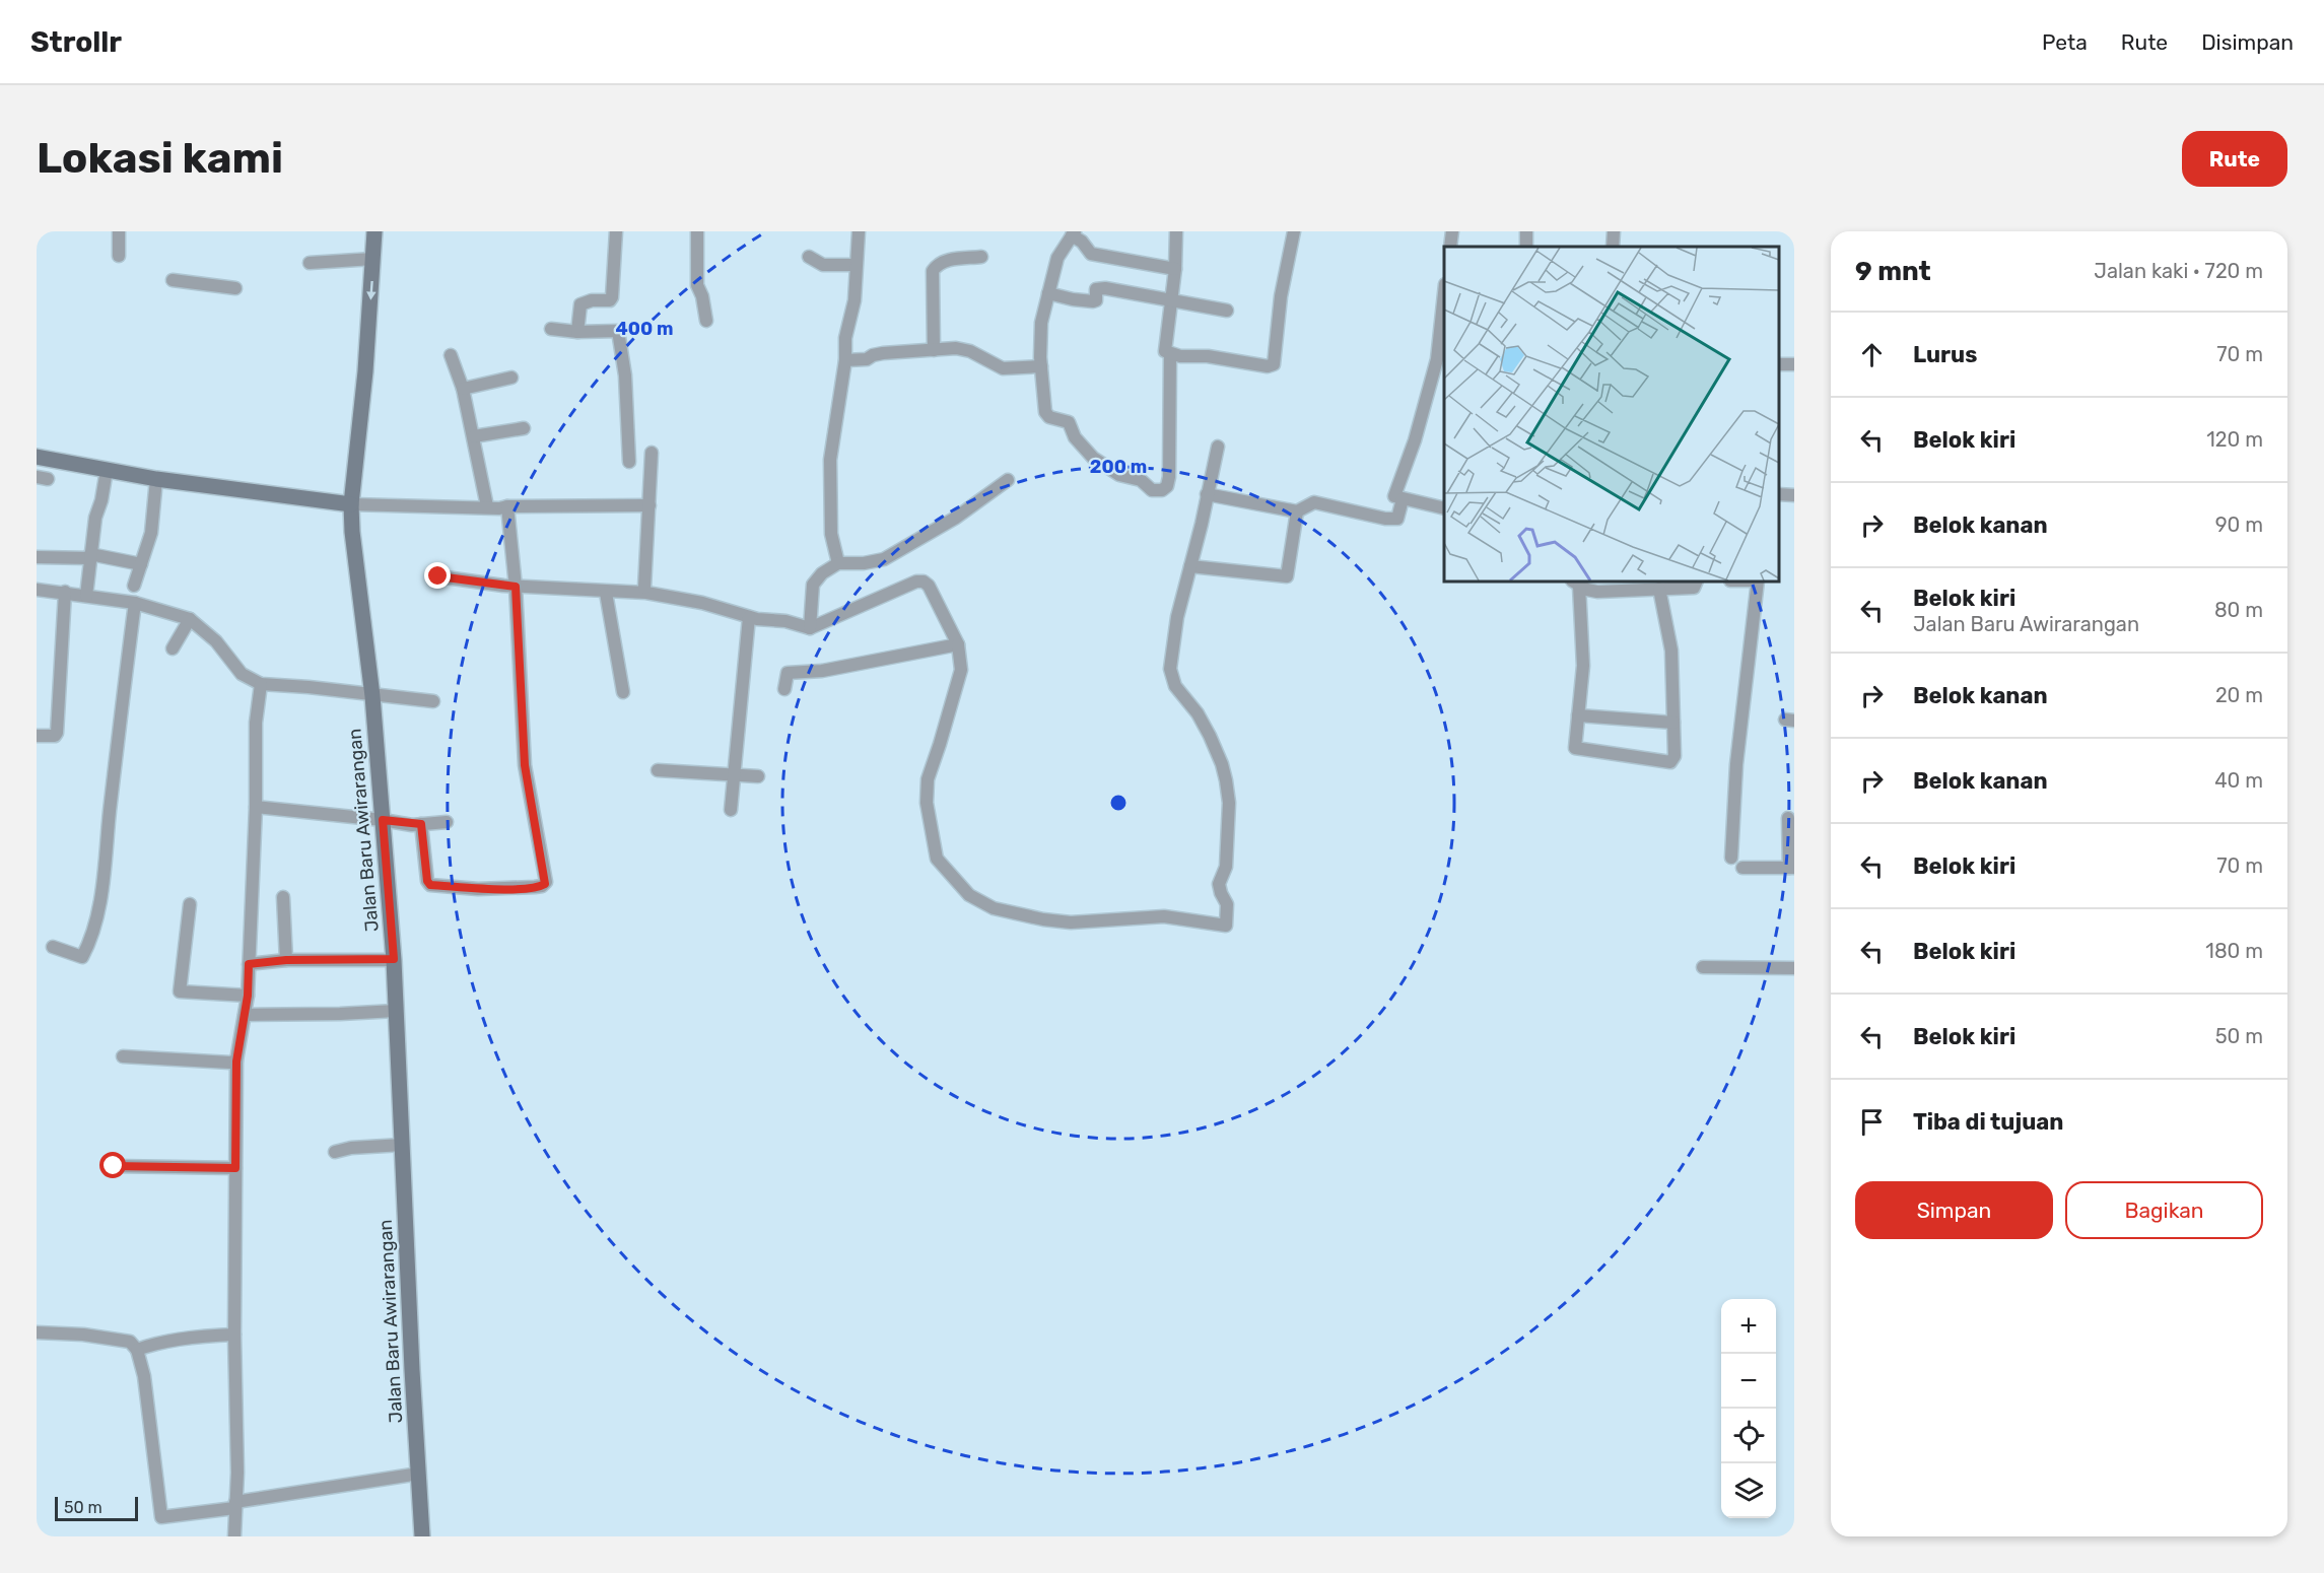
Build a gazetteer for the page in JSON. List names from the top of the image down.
{
  "streets": {
    "street": ["Jalan Baru Awirarangan"]
  },
  "scale_bar": "50 m",
  "page": {
    "header": "Strollr",
    "nav": ["Peta", "Rute", "Disimpan"],
    "buttons": [
      "Rute",
      ["Simpan", "Bagikan"]
    ],
    "title": "Lokasi kami",
    "heading": ["9 mnt", "Jalan kaki · 720 m"],
    "list": [
      ["Lurus", "70 m"],
      ["Belok kiri", "120 m"],
      ["Belok kanan", "90 m"],
      ["Belok kiri", "Jalan Baru Awirarangan", "80 m"],
      ["Belok kanan", "20 m"],
      ["Belok kanan", "40 m"],
      ["Belok kiri", "70 m"],
      ["Belok kiri", "180 m"],
      ["Belok kiri", "50 m"],
      "Tiba di tujuan"
    ],
    "map_buttons": ["+", "−"],
    "scale": "50 m"
  },
  "rings": ["400 m", "200 m"]
}
